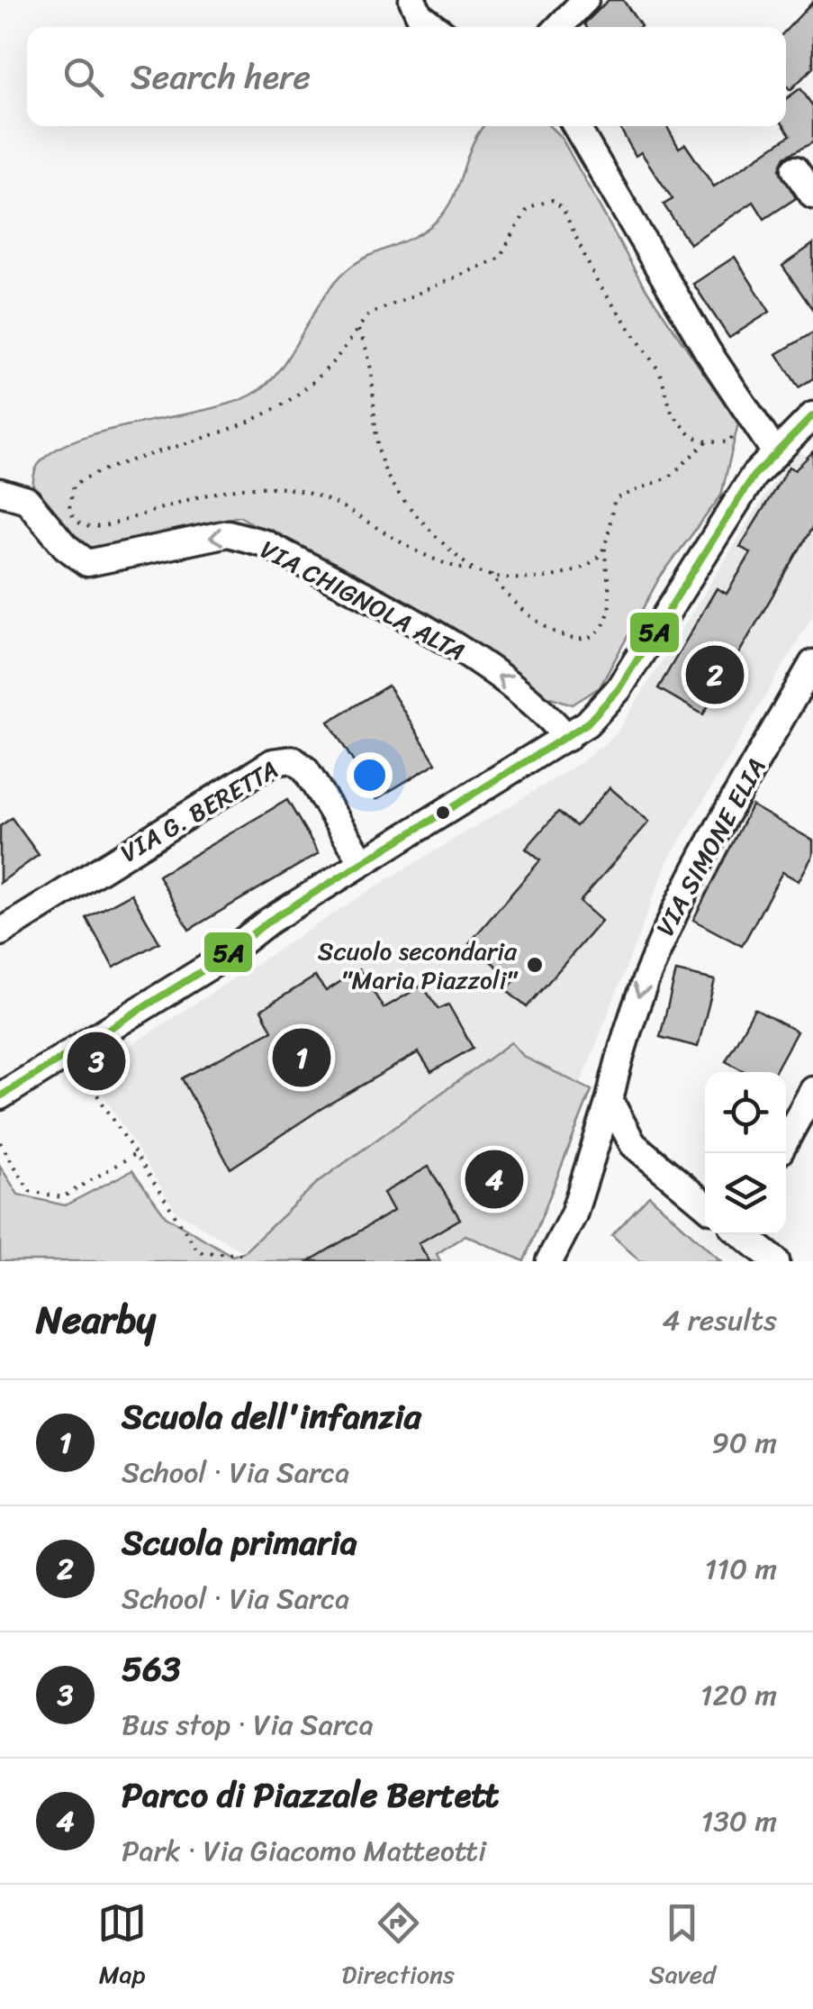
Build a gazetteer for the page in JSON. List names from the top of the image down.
{
  "streets": {
    "street": ["VIA CHIGNOLA ALTA", "VIA G. BERETTA", "VIA SIMONE ELIA"]
  },
  "one_way": ["VIA CHIGNOLA ALTA"],
  "places": ["Scuolo secondaria \"Maria Piazzoli\""],
  "lines": ["transit line 5A"],
  "page": {
    "search": "Search here",
    "pins": [
      "2",
      "1",
      "3",
      "4"
    ],
    "heading": ["Nearby", "4 results"],
    "list": [
      {
        "mark": "1",
        "name": "Scuola dell'infanzia",
        "note": "School · Via Sarca",
        "value": "90 m"
      },
      {
        "mark": "2",
        "name": "Scuola primaria",
        "note": "School · Via Sarca",
        "value": "110 m"
      },
      {
        "mark": "3",
        "name": "563",
        "note": "Bus stop · Via Sarca",
        "value": "120 m"
      },
      {
        "mark": "4",
        "name": "Parco di Piazzale Bertett",
        "note": "Park · Via Giacomo Matteotti",
        "value": "130 m"
      }
    ],
    "nav": ["Map", "Directions", "Saved"]
  }
}
